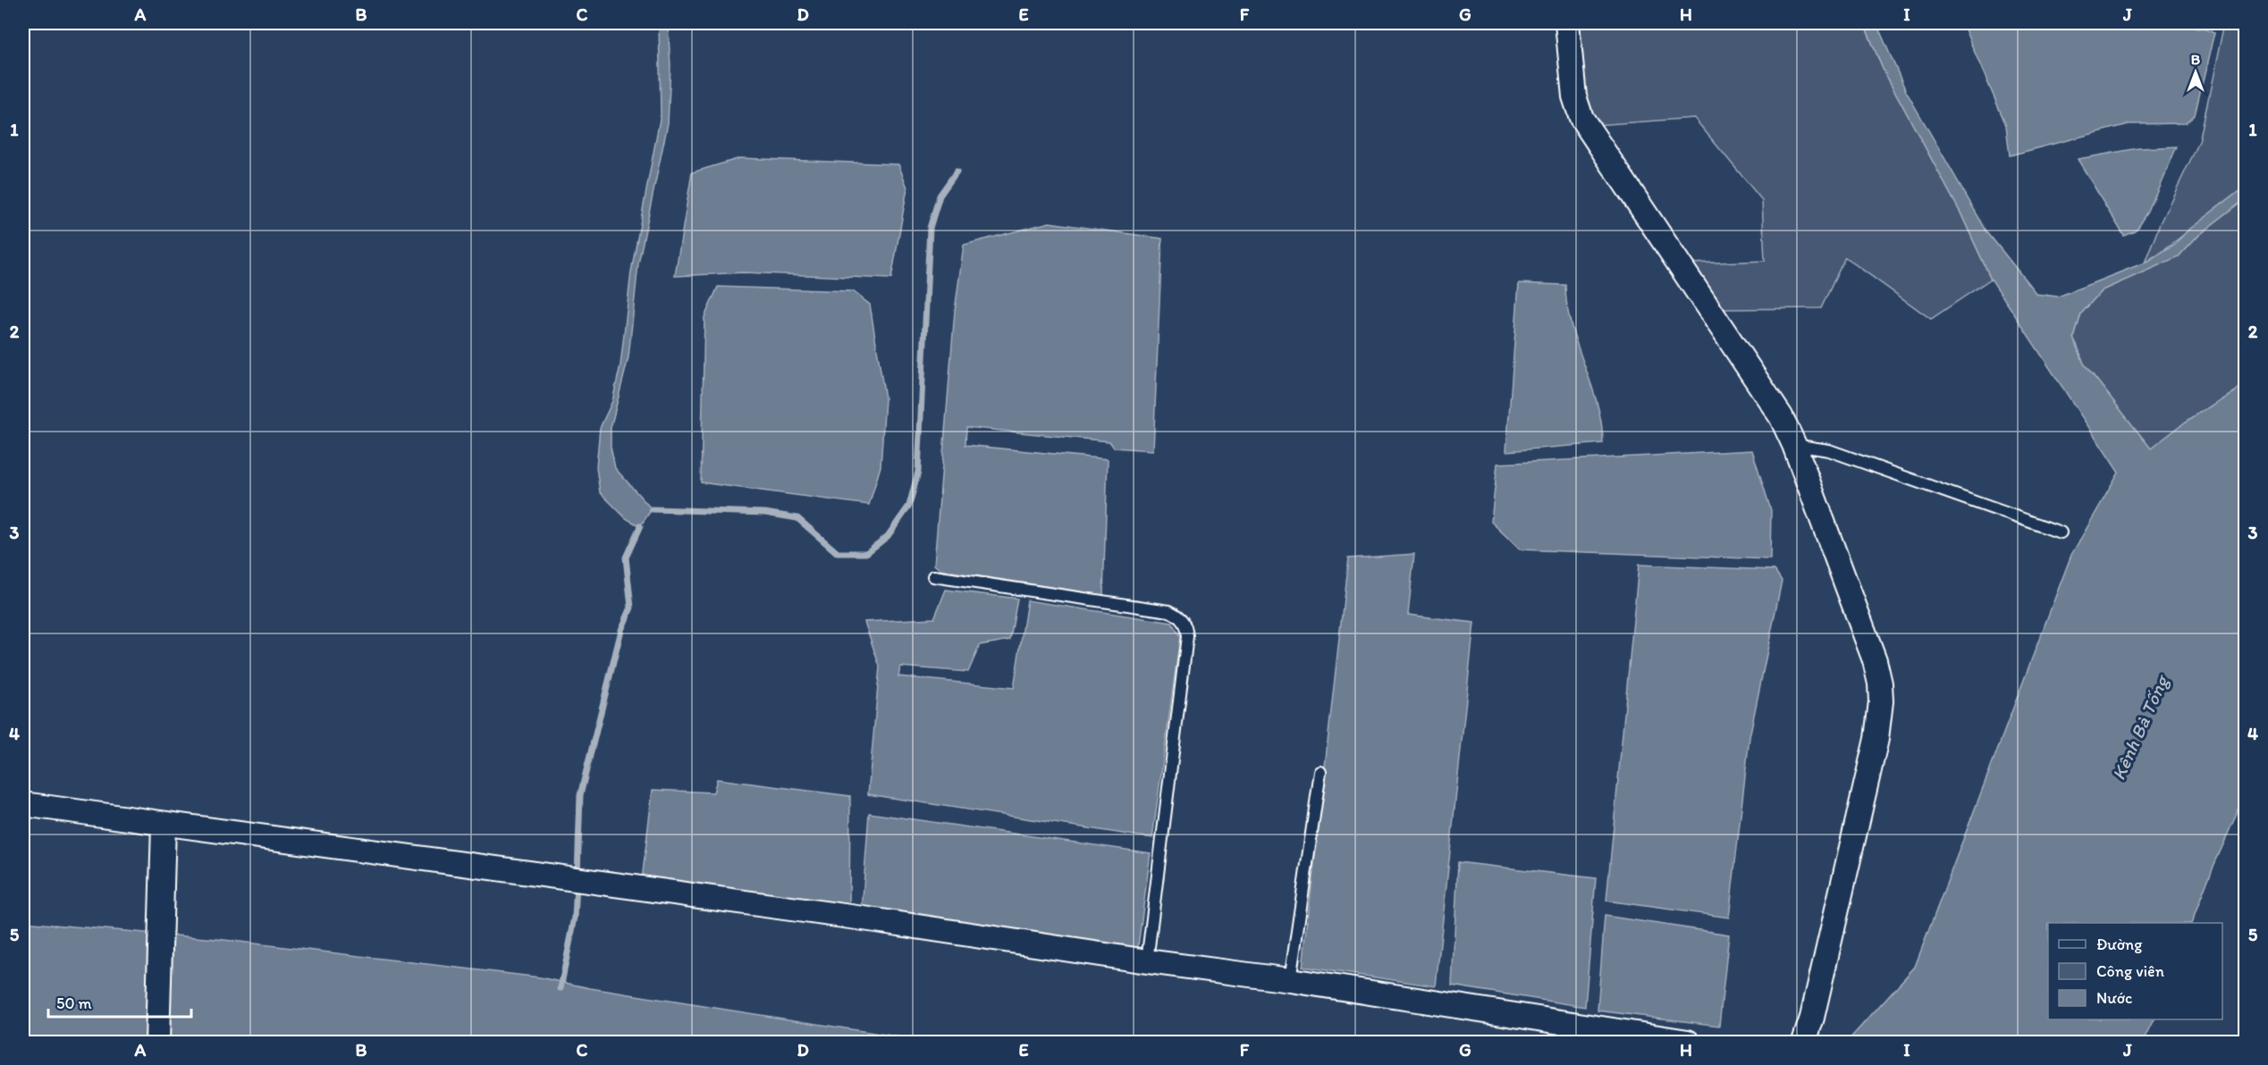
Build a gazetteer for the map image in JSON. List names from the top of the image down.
{
  "water": ["Kênh Bà Tống"],
  "legend": ["Đường", "Công viên", "Nước"],
  "scale_bar": "50 m",
  "north": "top",
  "grid": {
    "columns": [
      "A",
      "B",
      "C",
      "D",
      "E",
      "F",
      "G",
      "H",
      "I",
      "J"
    ],
    "rows": [
      "1",
      "2",
      "3",
      "4",
      "5"
    ]
  }
}
